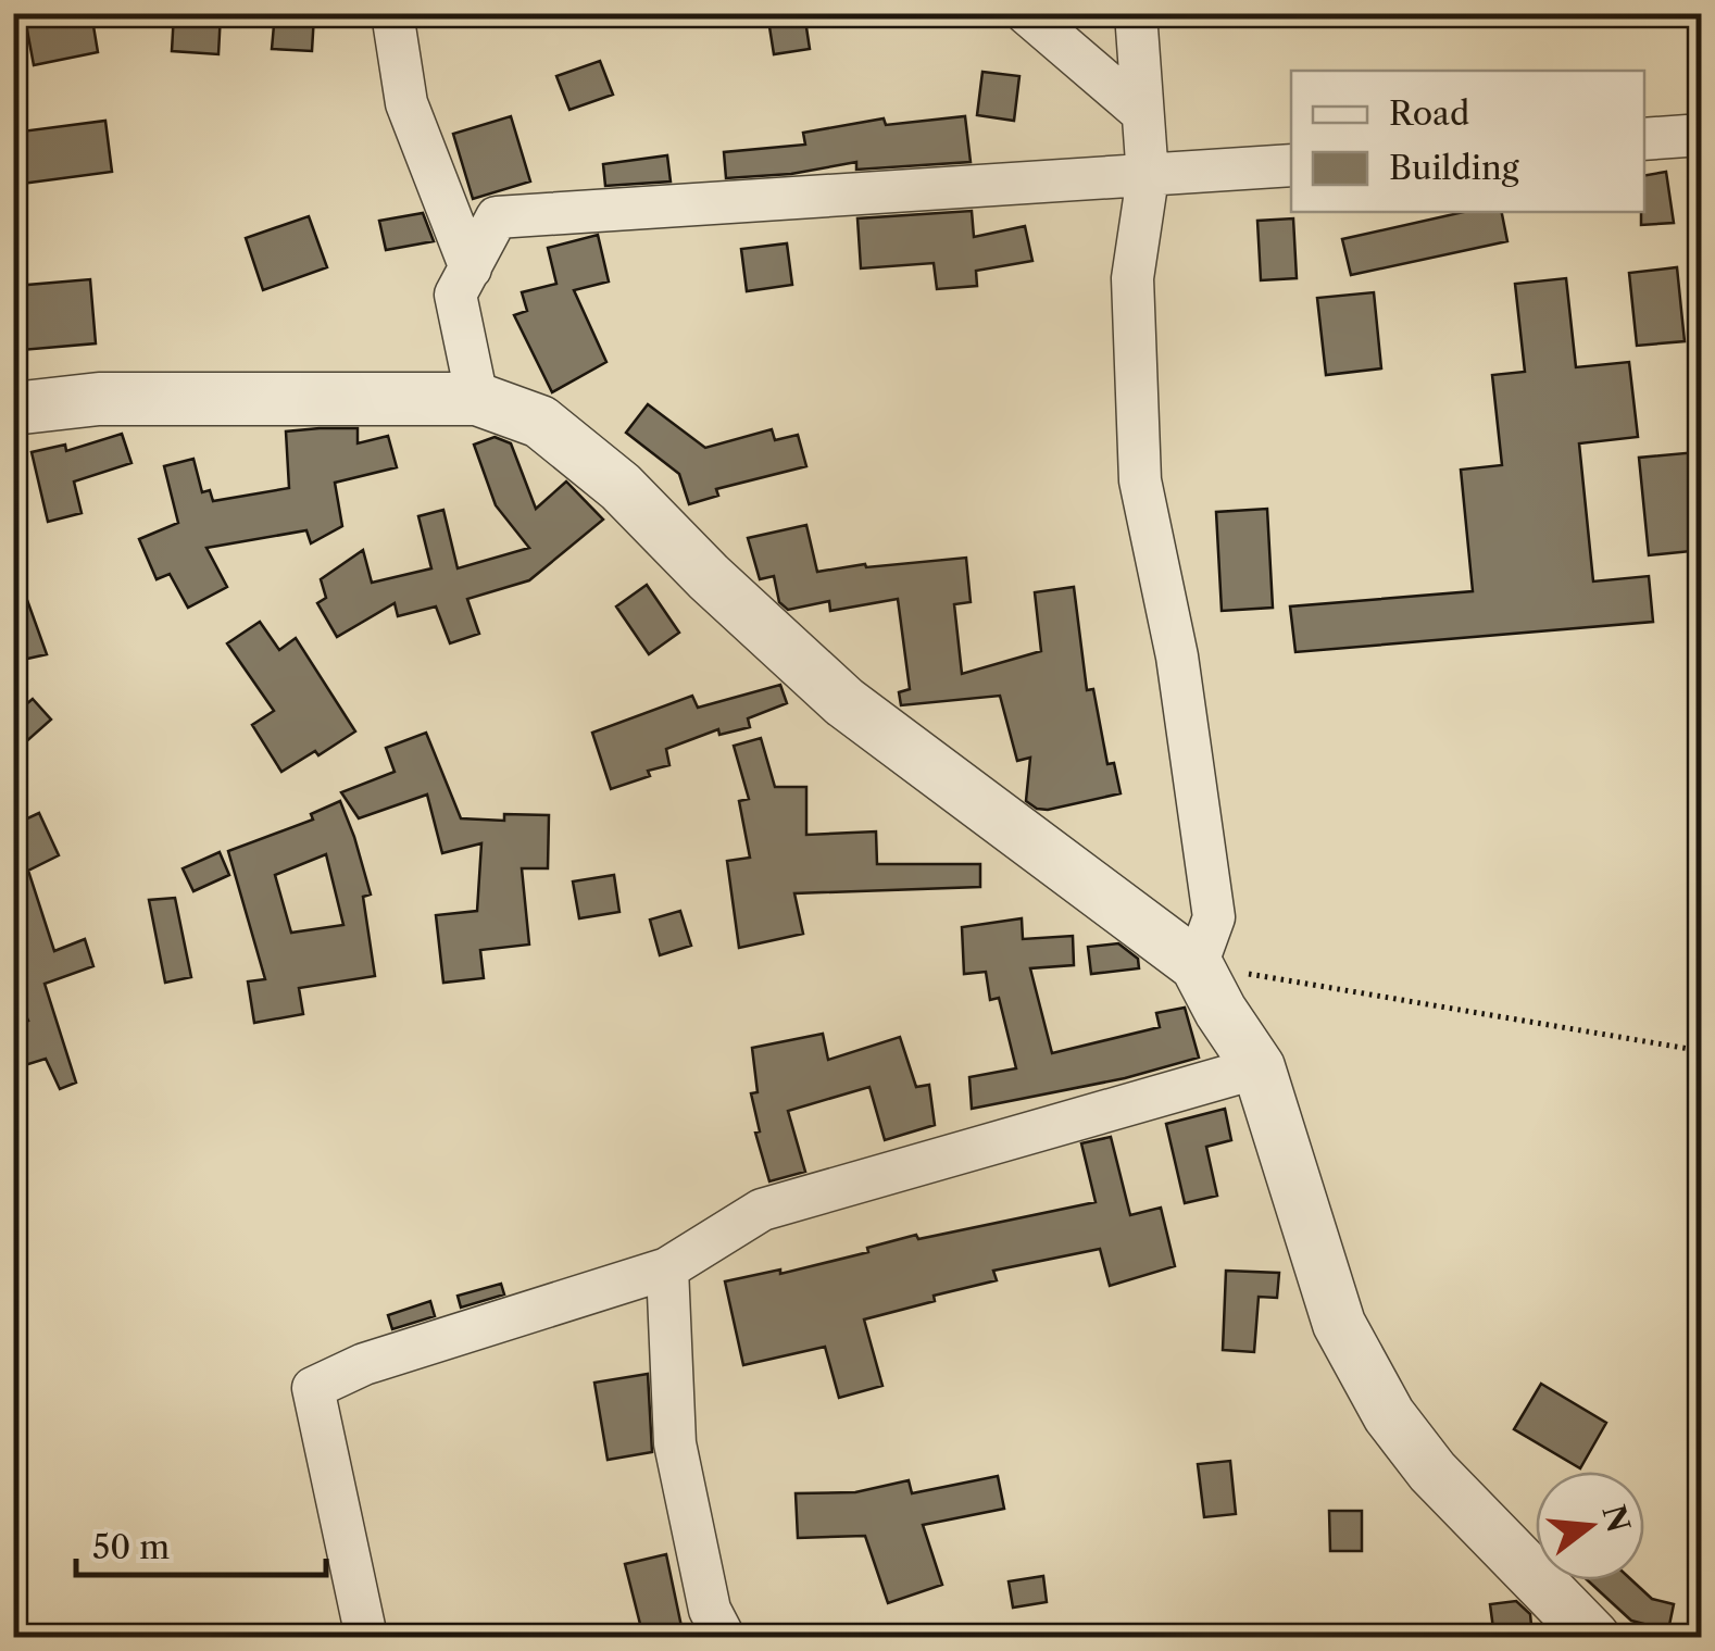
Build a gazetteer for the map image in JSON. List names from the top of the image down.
{
  "legend": ["Road", "Building"],
  "scale_bar": "50 m",
  "north": "right"
}
